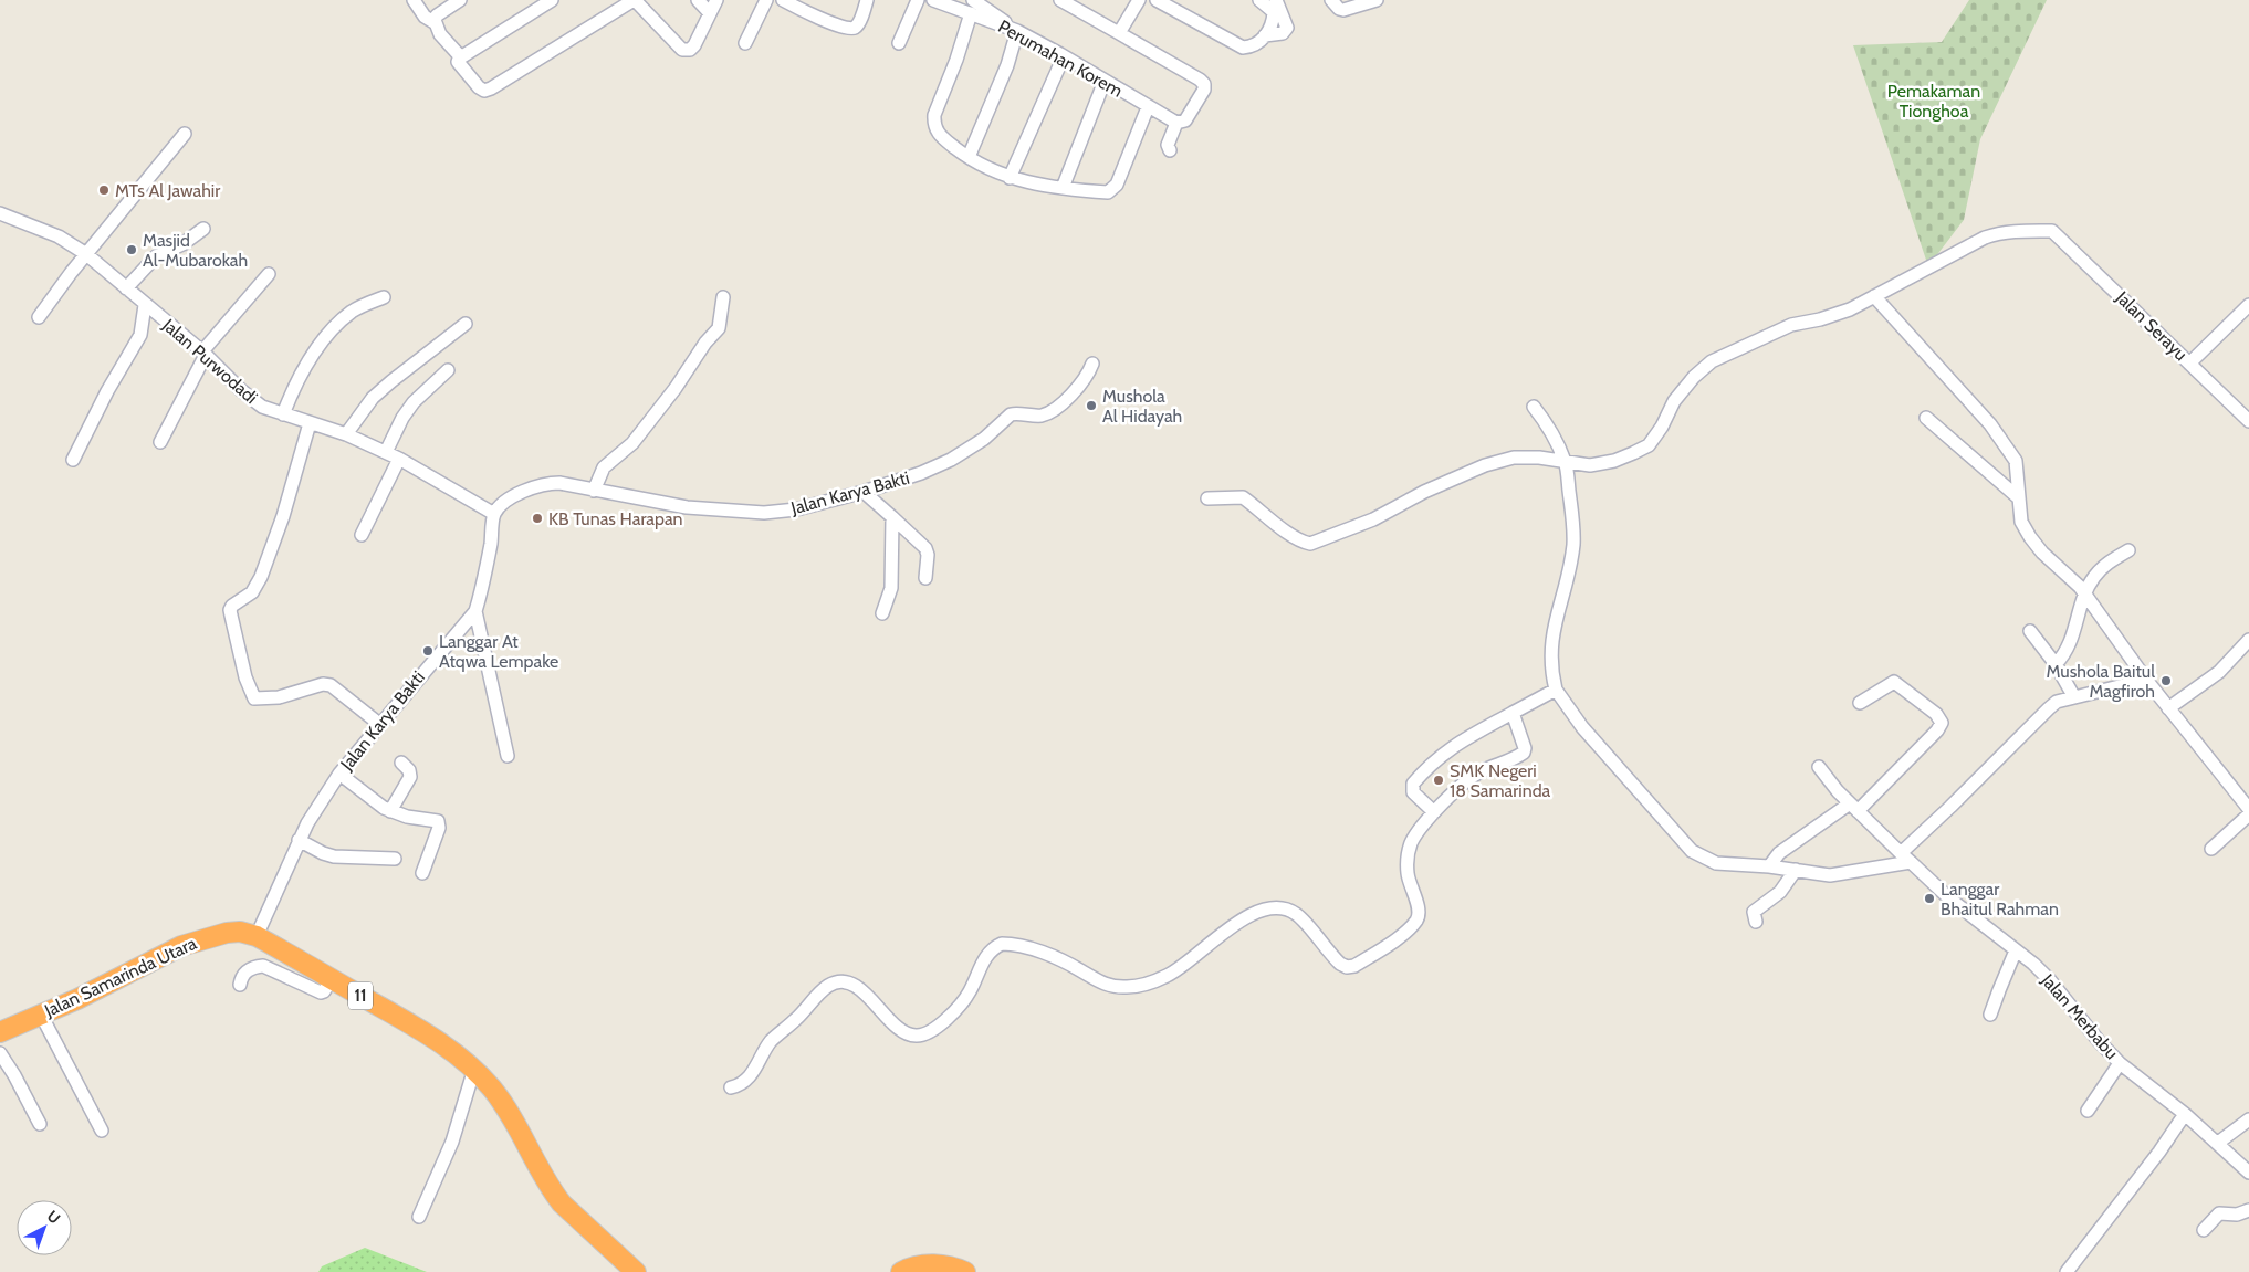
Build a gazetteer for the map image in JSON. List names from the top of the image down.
{
  "streets": {
    "highway": ["Jalan Samarinda Utara", "11"],
    "street": [
      "Perumahan Korem",
      "Jalan Serayu",
      "Jalan Purwodadi",
      "Jalan Karya Bakti",
      "Jalan Merbabu"
    ]
  },
  "crossings": [
    ["Jalan Purwodadi", "Jalan Karya Bakti"],
    ["Jalan Karya Bakti", "Jalan Samarinda Utara"]
  ],
  "parks": ["Pemakaman Tionghoa"],
  "places": [
    "MTs Al Jawahir",
    "Masjid Al-Mubarokah",
    "Mushola Al Hidayah",
    "KB Tunas Harapan",
    "Langgar At Atqwa Lempake",
    "Mushola Baitul Magfiroh",
    "SMK Negeri 18 Samarinda",
    "Langgar Bhaitul Rahman"
  ],
  "north": "top right"
}
